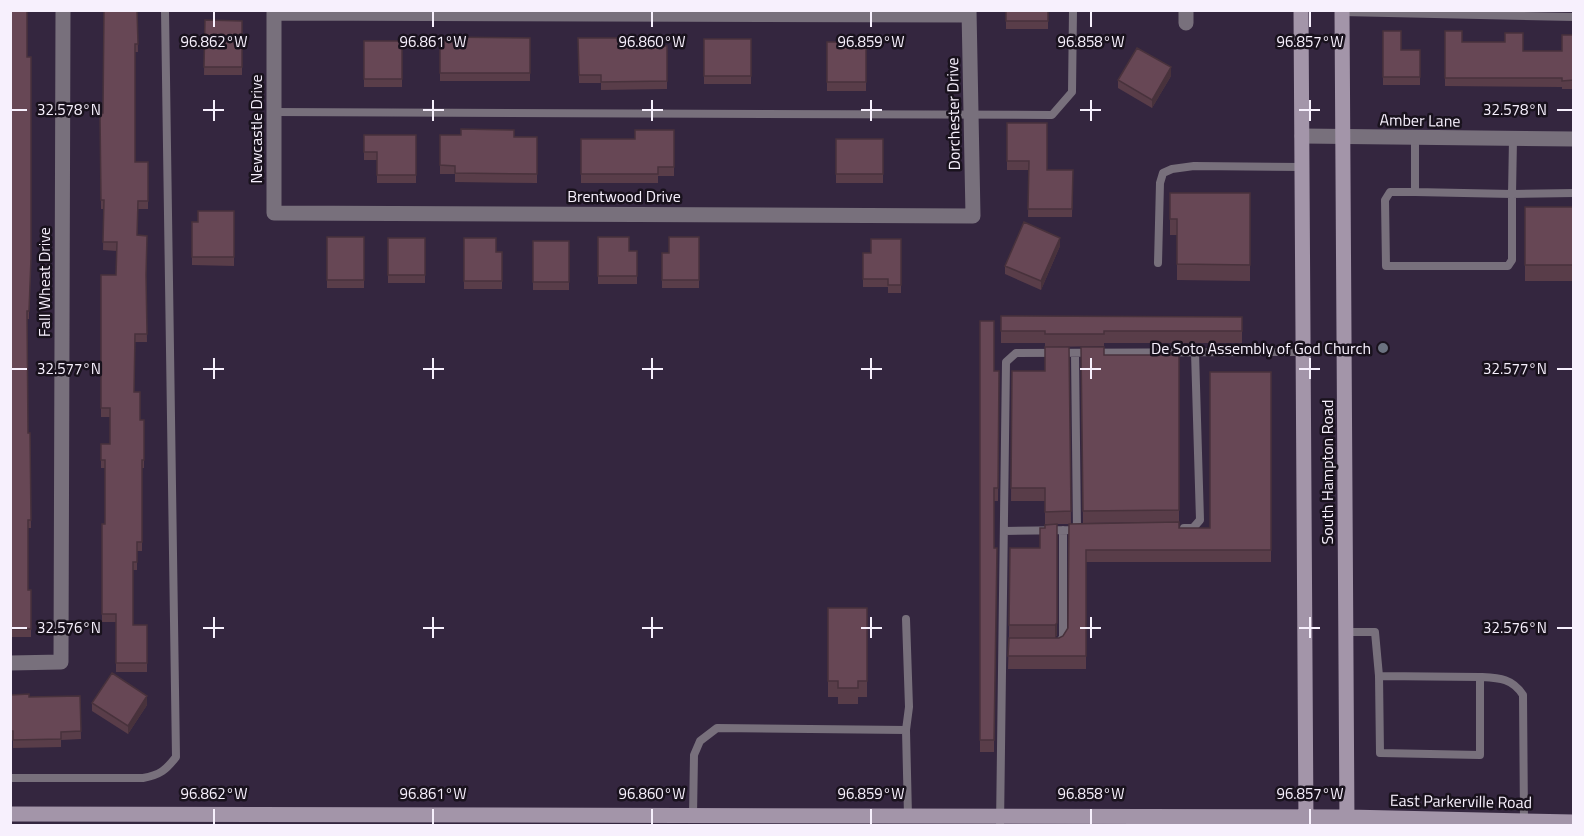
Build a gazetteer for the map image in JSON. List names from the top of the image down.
{
  "streets": {
    "main road": ["South Hampton Road", "East Parkerville Road"],
    "street": [
      "Dorchester Drive",
      "Amber Lane",
      "Newcastle Drive",
      "Brentwood Drive",
      "Fall Wheat Drive"
    ]
  },
  "crossings": [
    ["Dorchester Drive", "Brentwood Drive"],
    ["Amber Lane", "South Hampton Road"],
    ["Newcastle Drive", "Brentwood Drive"],
    ["South Hampton Road", "East Parkerville Road"]
  ],
  "places": ["De Soto Assembly of God Church"],
  "coordinates": [
    "96.862°W",
    "96.861°W",
    "96.860°W",
    "96.859°W",
    "96.858°W",
    "96.857°W",
    "32.578°N",
    "32.577°N",
    "32.576°N"
  ]
}
